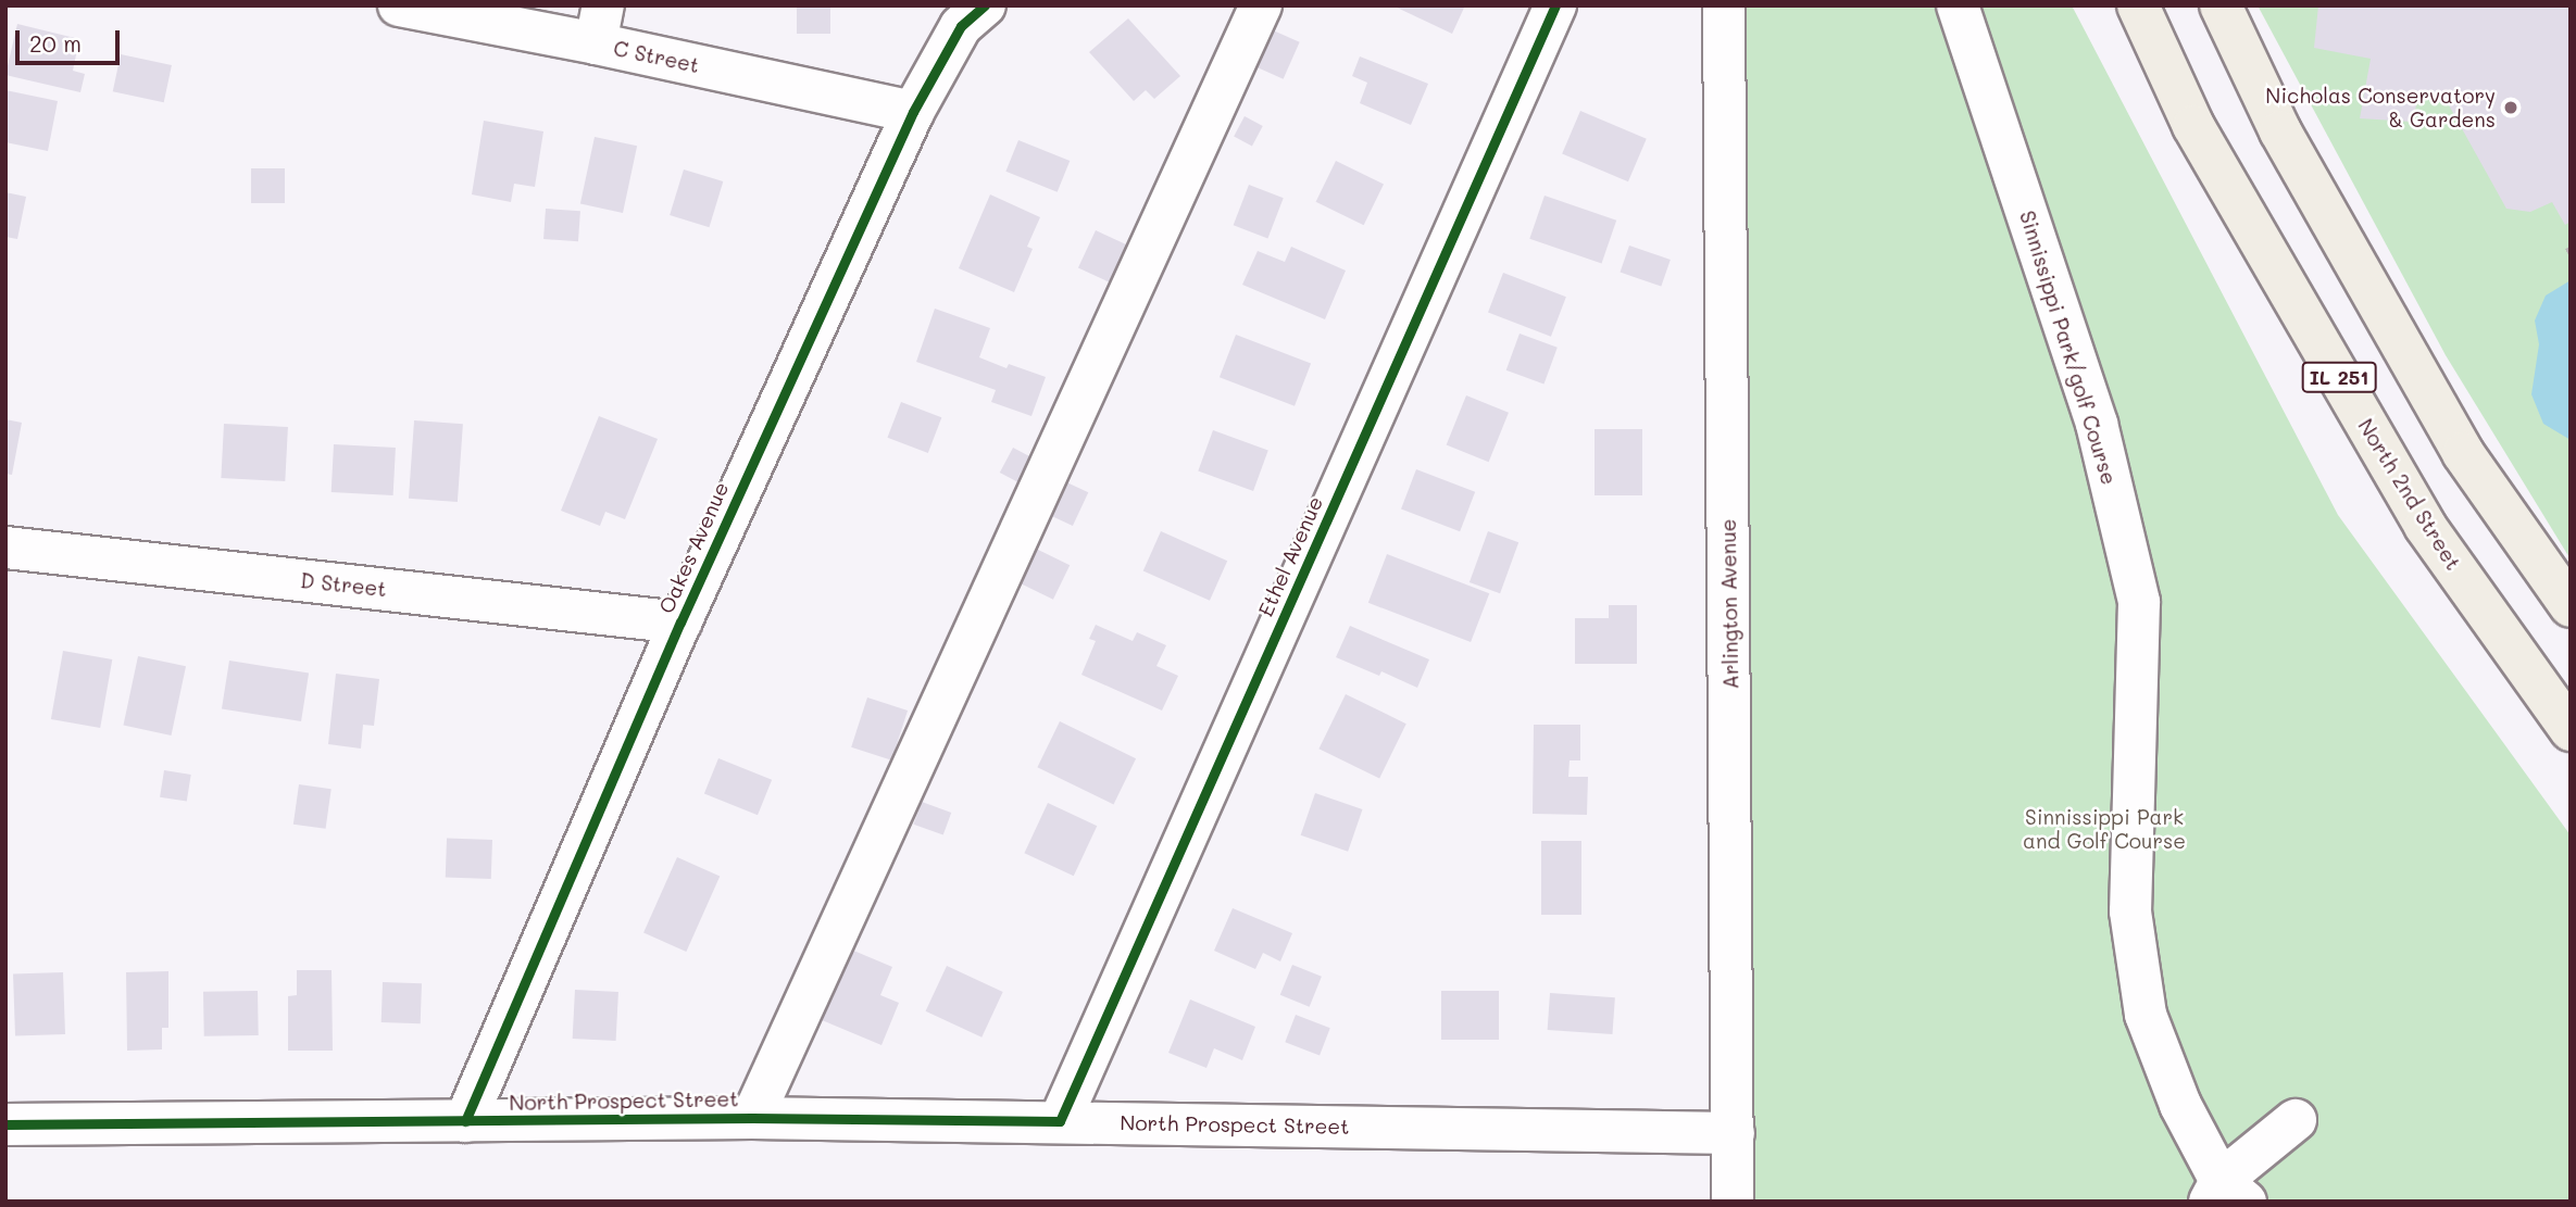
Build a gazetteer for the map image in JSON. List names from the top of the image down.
{
  "streets": {
    "main road": ["IL 251", "North 2nd Street"],
    "street": [
      "C Street",
      "Sinnissippi Park/golf Course",
      "Oakes Avenue",
      "Ethel Avenue",
      "D Street",
      "Arlington Avenue",
      "North Prospect Street"
    ]
  },
  "crossings": [
    ["C Street", "Oakes Avenue"],
    ["Oakes Avenue", "D Street"],
    ["Oakes Avenue", "North Prospect Street"],
    ["Ethel Avenue", "North Prospect Street"],
    ["Arlington Avenue", "North Prospect Street"]
  ],
  "parks": ["Sinnissippi Park and Golf Course"],
  "places": ["Nicholas Conservatory & Gardens"],
  "scale_bar": "20 m"
}
